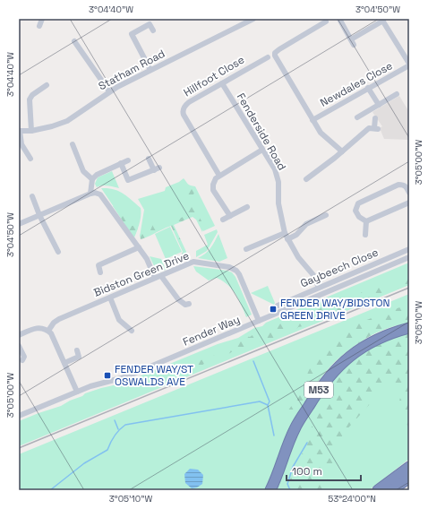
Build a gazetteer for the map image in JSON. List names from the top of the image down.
{
  "streets": {
    "highway": ["M53"],
    "street": [
      "Statham Road",
      "Hillfoot Close",
      "Newdales Close",
      "Fenderside Road",
      "Gaybeech Close",
      "Bidston Green Drive",
      "Fender Way"
    ]
  },
  "crossings": [
    ["Hillfoot Close", "Fenderside Road"],
    ["Fenderside Road", "Gaybeech Close"],
    ["Bidston Green Drive", "Fender Way"]
  ],
  "places": {
    "transit": ["FENDER WAY/BIDSTON GREEN DRIVE", "FENDER WAY/ST OSWALDS AVE"]
  },
  "scale_bar": "100 m",
  "coordinates": [
    "3°04'40\"W",
    "3°04'50\"W",
    "3°05'00\"W",
    "3°05'10\"W",
    "53°24'00\"N"
  ]
}
